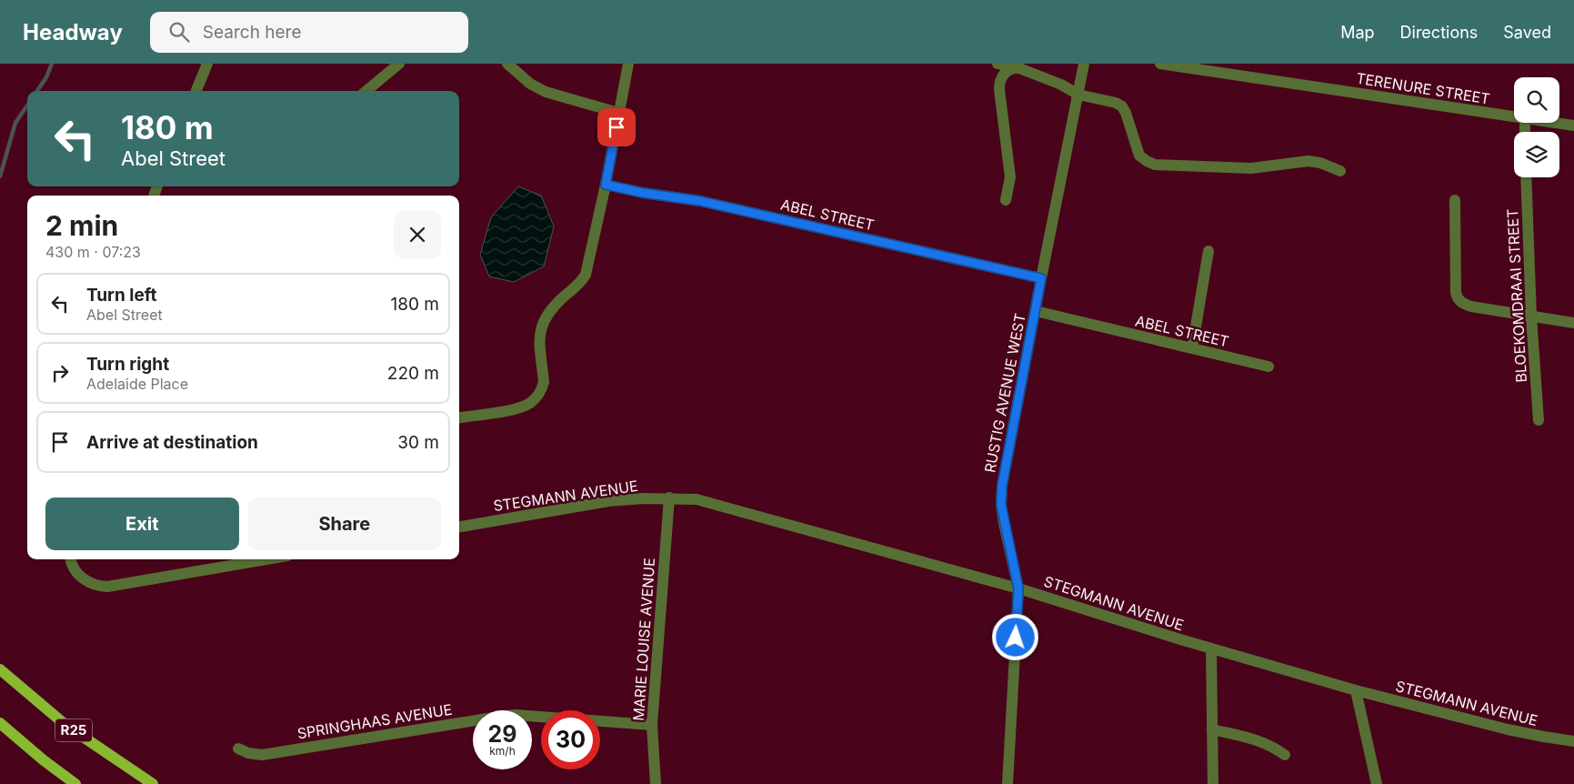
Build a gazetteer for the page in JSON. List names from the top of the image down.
{
  "streets": {
    "main road": ["R25"],
    "street": [
      "TERENURE STREET",
      "ABEL STREET",
      "BLOEKOMDRAAI STREET",
      "RUSTIG AVENUE WEST",
      "STEGMANN AVENUE",
      "MARIE LOUISE AVENUE",
      "SPRINGHAAS AVENUE"
    ]
  },
  "crossings": [
    ["ABEL STREET", "RUSTIG AVENUE WEST"],
    ["RUSTIG AVENUE WEST", "STEGMANN AVENUE"],
    ["STEGMANN AVENUE", "MARIE LOUISE AVENUE"],
    ["MARIE LOUISE AVENUE", "SPRINGHAAS AVENUE"]
  ],
  "page": {
    "header": "Headway",
    "search": "Search here",
    "nav": ["Map", "Directions", "Saved"],
    "turn": ["180 m", "Abel Street"],
    "heading": ["2 min", "430 m · 07:23"],
    "list": [
      {
        "name": "Turn left",
        "note": "Abel Street",
        "value": "180 m"
      },
      {
        "name": "Turn right",
        "note": "Adelaide Place",
        "value": "220 m"
      },
      {
        "name": "Arrive at destination",
        "value": "30 m"
      }
    ],
    "buttons": ["Exit", "Share"],
    "speed": "29 km/h",
    "limit": "30"
  }
}
